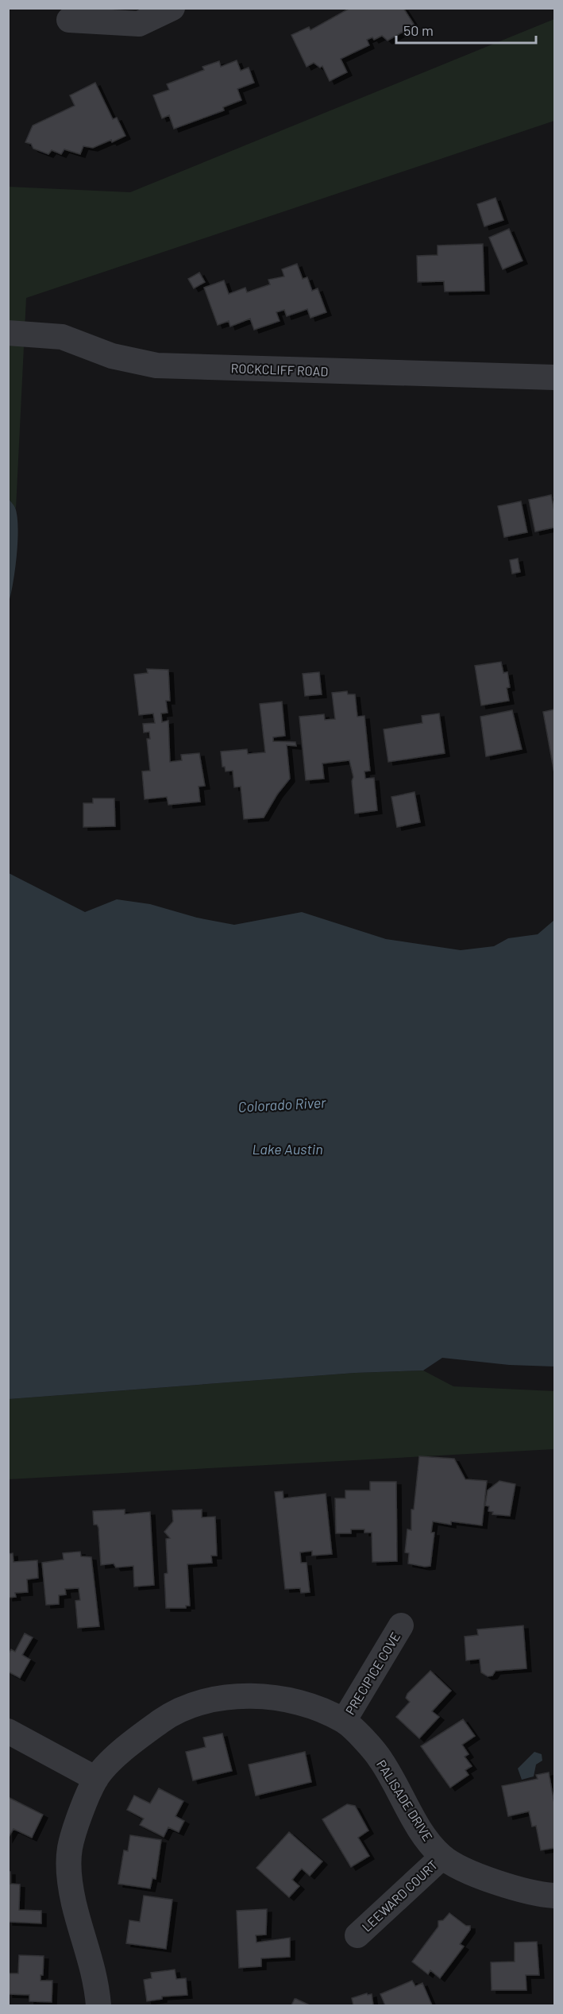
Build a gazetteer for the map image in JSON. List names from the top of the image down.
{
  "streets": {
    "street": [
      "ROCKCLIFF ROAD",
      "PRECIPICE COVE",
      "PALISADE DRIVE",
      "LEEWARD COURT"
    ]
  },
  "crossings": [
    ["PRECIPICE COVE", "PALISADE DRIVE"],
    ["PALISADE DRIVE", "LEEWARD COURT"]
  ],
  "water": ["Colorado River", "Lake Austin"],
  "scale_bar": "50 m"
}
